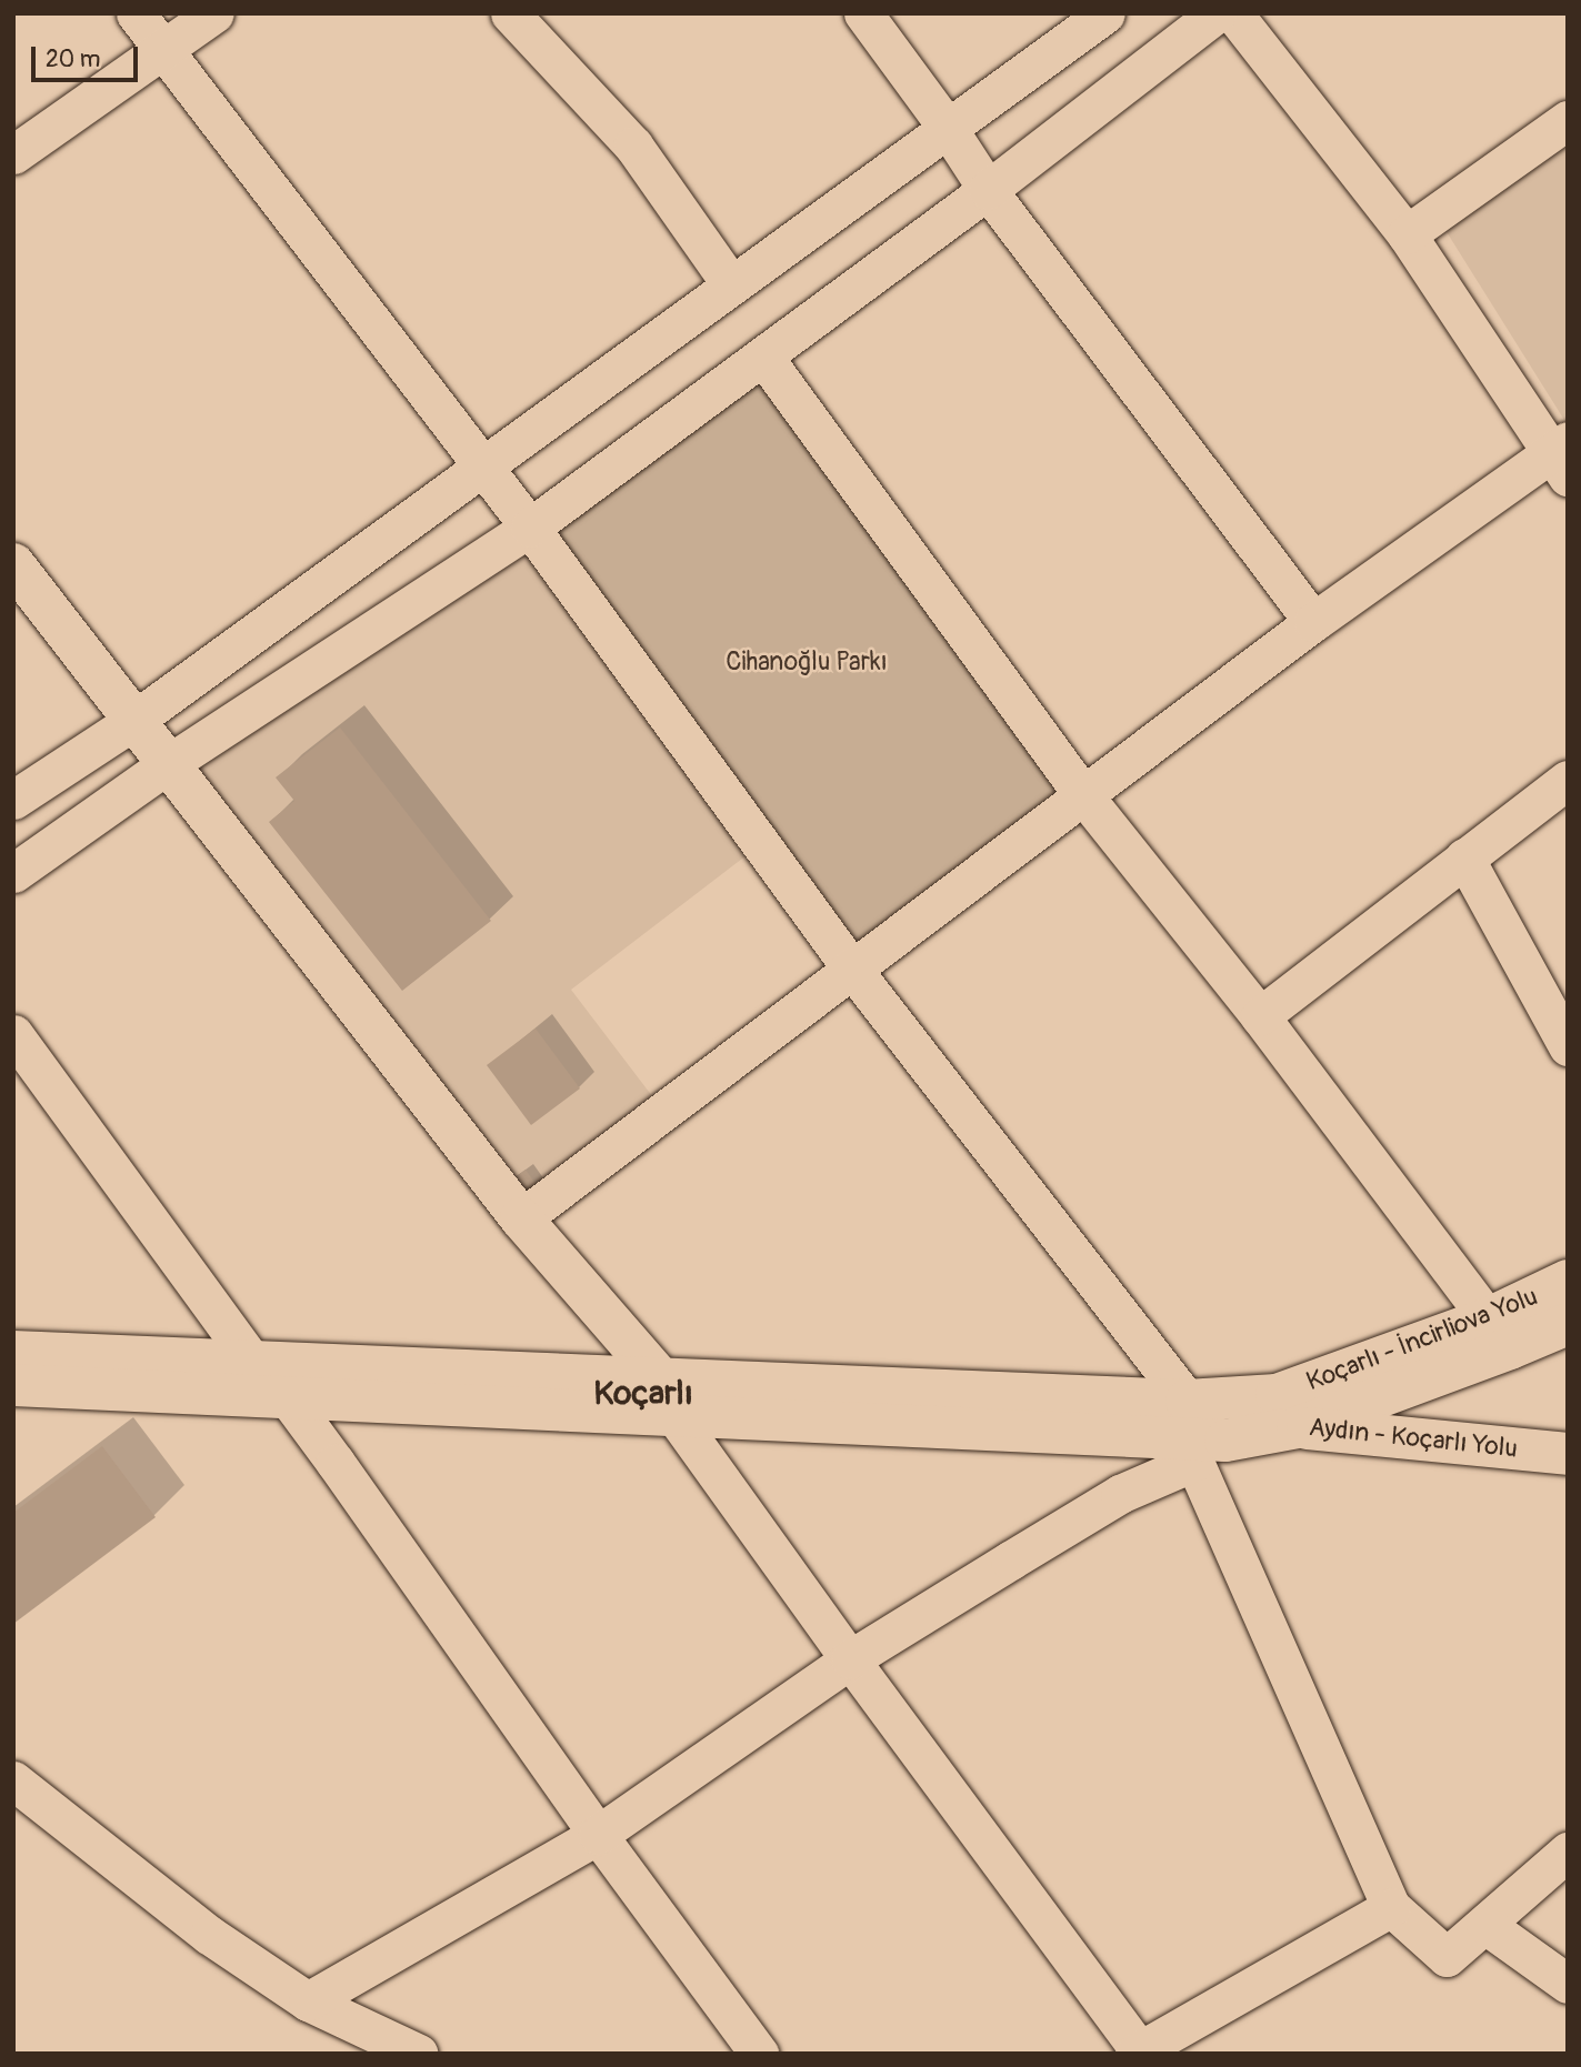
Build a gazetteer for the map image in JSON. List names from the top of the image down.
{
  "streets": {
    "main road": ["Koçarlı - İncirliova Yolu", "Aydın - Koçarlı Yolu"]
  },
  "crossings": [
    ["Koçarlı - İncirliova Yolu", "Aydın - Koçarlı Yolu"]
  ],
  "districts": ["Koçarlı"],
  "parks": ["Cihanoğlu Parkı"],
  "scale_bar": "20 m"
}
